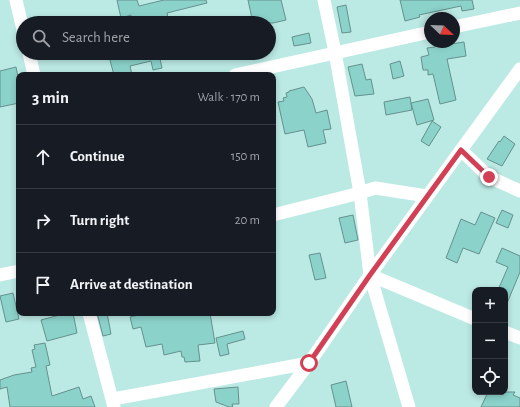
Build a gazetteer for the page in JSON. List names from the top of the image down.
{
  "north": "bottom right",
  "page": {
    "search": "Search here",
    "heading": ["3 min", "Walk · 170 m"],
    "list": [
      ["Continue", "150 m"],
      ["Turn right", "20 m"],
      "Arrive at destination"
    ],
    "map_buttons": ["+", "−"]
  }
}
